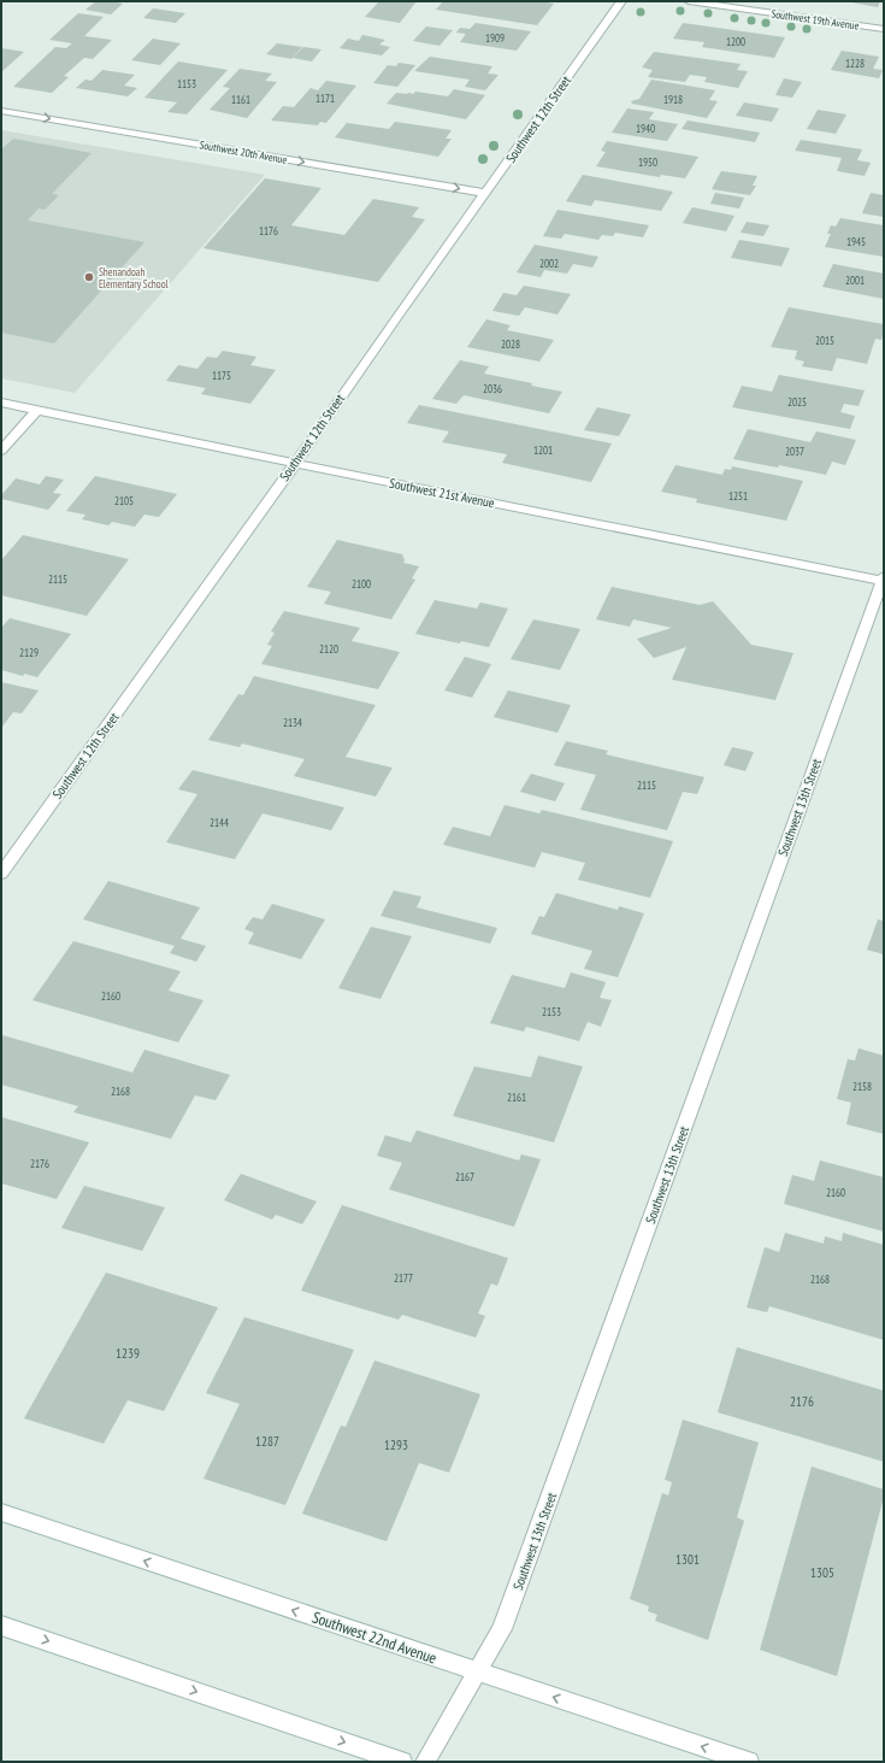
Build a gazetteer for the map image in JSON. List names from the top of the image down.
{
  "streets": {
    "street": [
      "Southwest 19th Avenue",
      "Southwest 12th Street",
      "Southwest 20th Avenue",
      "Southwest 21st Avenue",
      "Southwest 13th Street",
      "Southwest 22nd Avenue"
    ]
  },
  "crossings": [
    ["Southwest 12th Street", "Southwest 20th Avenue"],
    ["Southwest 12th Street", "Southwest 21st Avenue"],
    ["Southwest 21st Avenue", "Southwest 13th Street"],
    ["Southwest 13th Street", "Southwest 22nd Avenue"]
  ],
  "one_way": ["Southwest 20th Avenue"],
  "places": ["Shenandoah Elementary School"],
  "house_numbers": [
    "1909",
    "1200",
    "1228",
    "1153",
    "1171",
    "1161",
    "1918",
    "1940",
    "1950",
    "1176",
    "1945",
    "2002",
    "2001",
    "2015",
    "2028",
    "1175",
    "2036",
    "2025",
    "1201",
    "2037",
    "1251",
    "2105",
    "2115",
    "2100",
    "2120",
    "2129",
    "2134",
    "2115",
    "2144",
    "2160",
    "2153",
    "2158",
    "2168",
    "2161",
    "2176",
    "2167",
    "2160",
    "2177",
    "2168",
    "1239",
    "2176",
    "1287",
    "1293",
    "1301",
    "1305"
  ]
}
